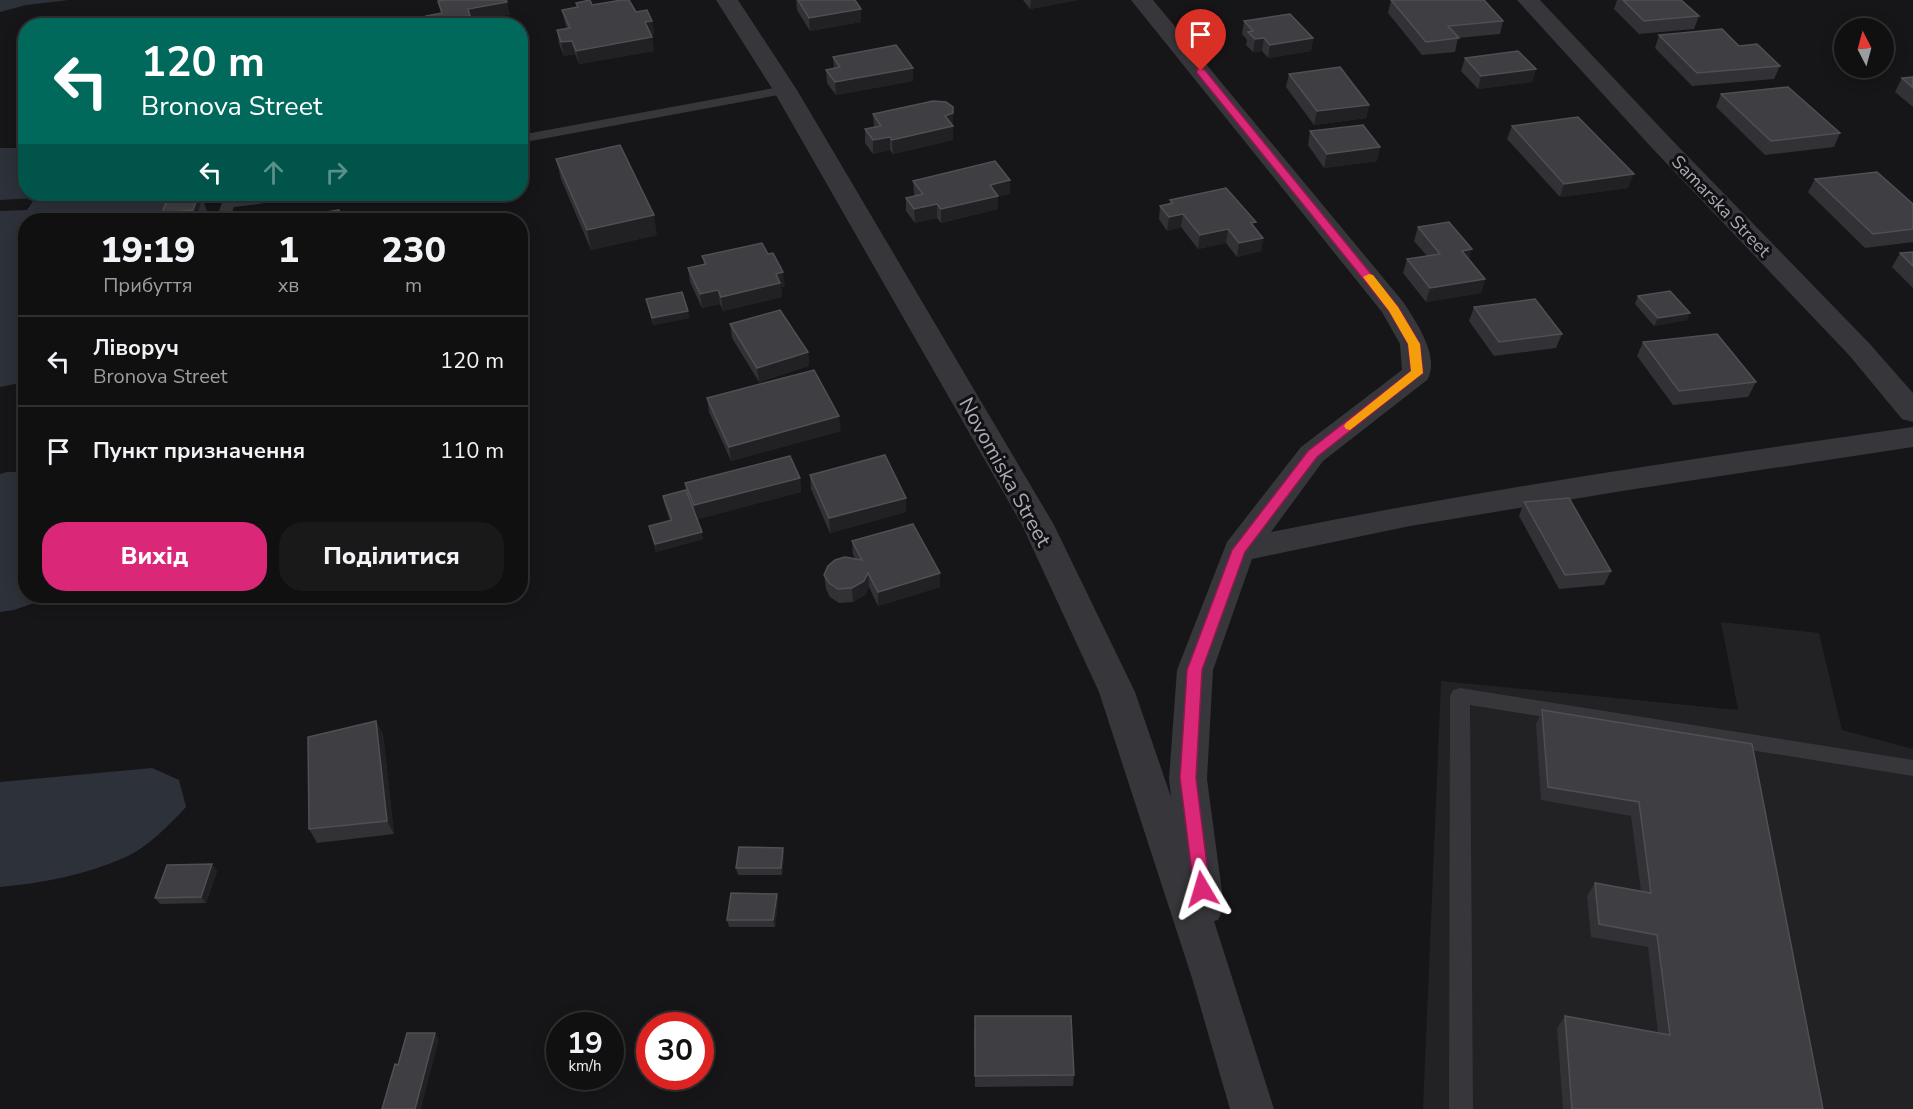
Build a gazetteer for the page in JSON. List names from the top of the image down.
{
  "streets": {
    "street": ["Samarska Street", "Novomiska Street"]
  },
  "north": "top",
  "page": {
    "turn": ["120 m", "Bronova Street"],
    "eta": [
      "19:19",
      "Прибуття",
      "1",
      "хв",
      "230",
      "m"
    ],
    "list": [
      {
        "name": "Ліворуч",
        "note": "Bronova Street",
        "value": "120 m"
      },
      {
        "name": "Пункт призначення",
        "value": "110 m"
      }
    ],
    "buttons": ["Вихід", "Поділитися"],
    "speed": "19 km/h",
    "limit": "30"
  }
}
